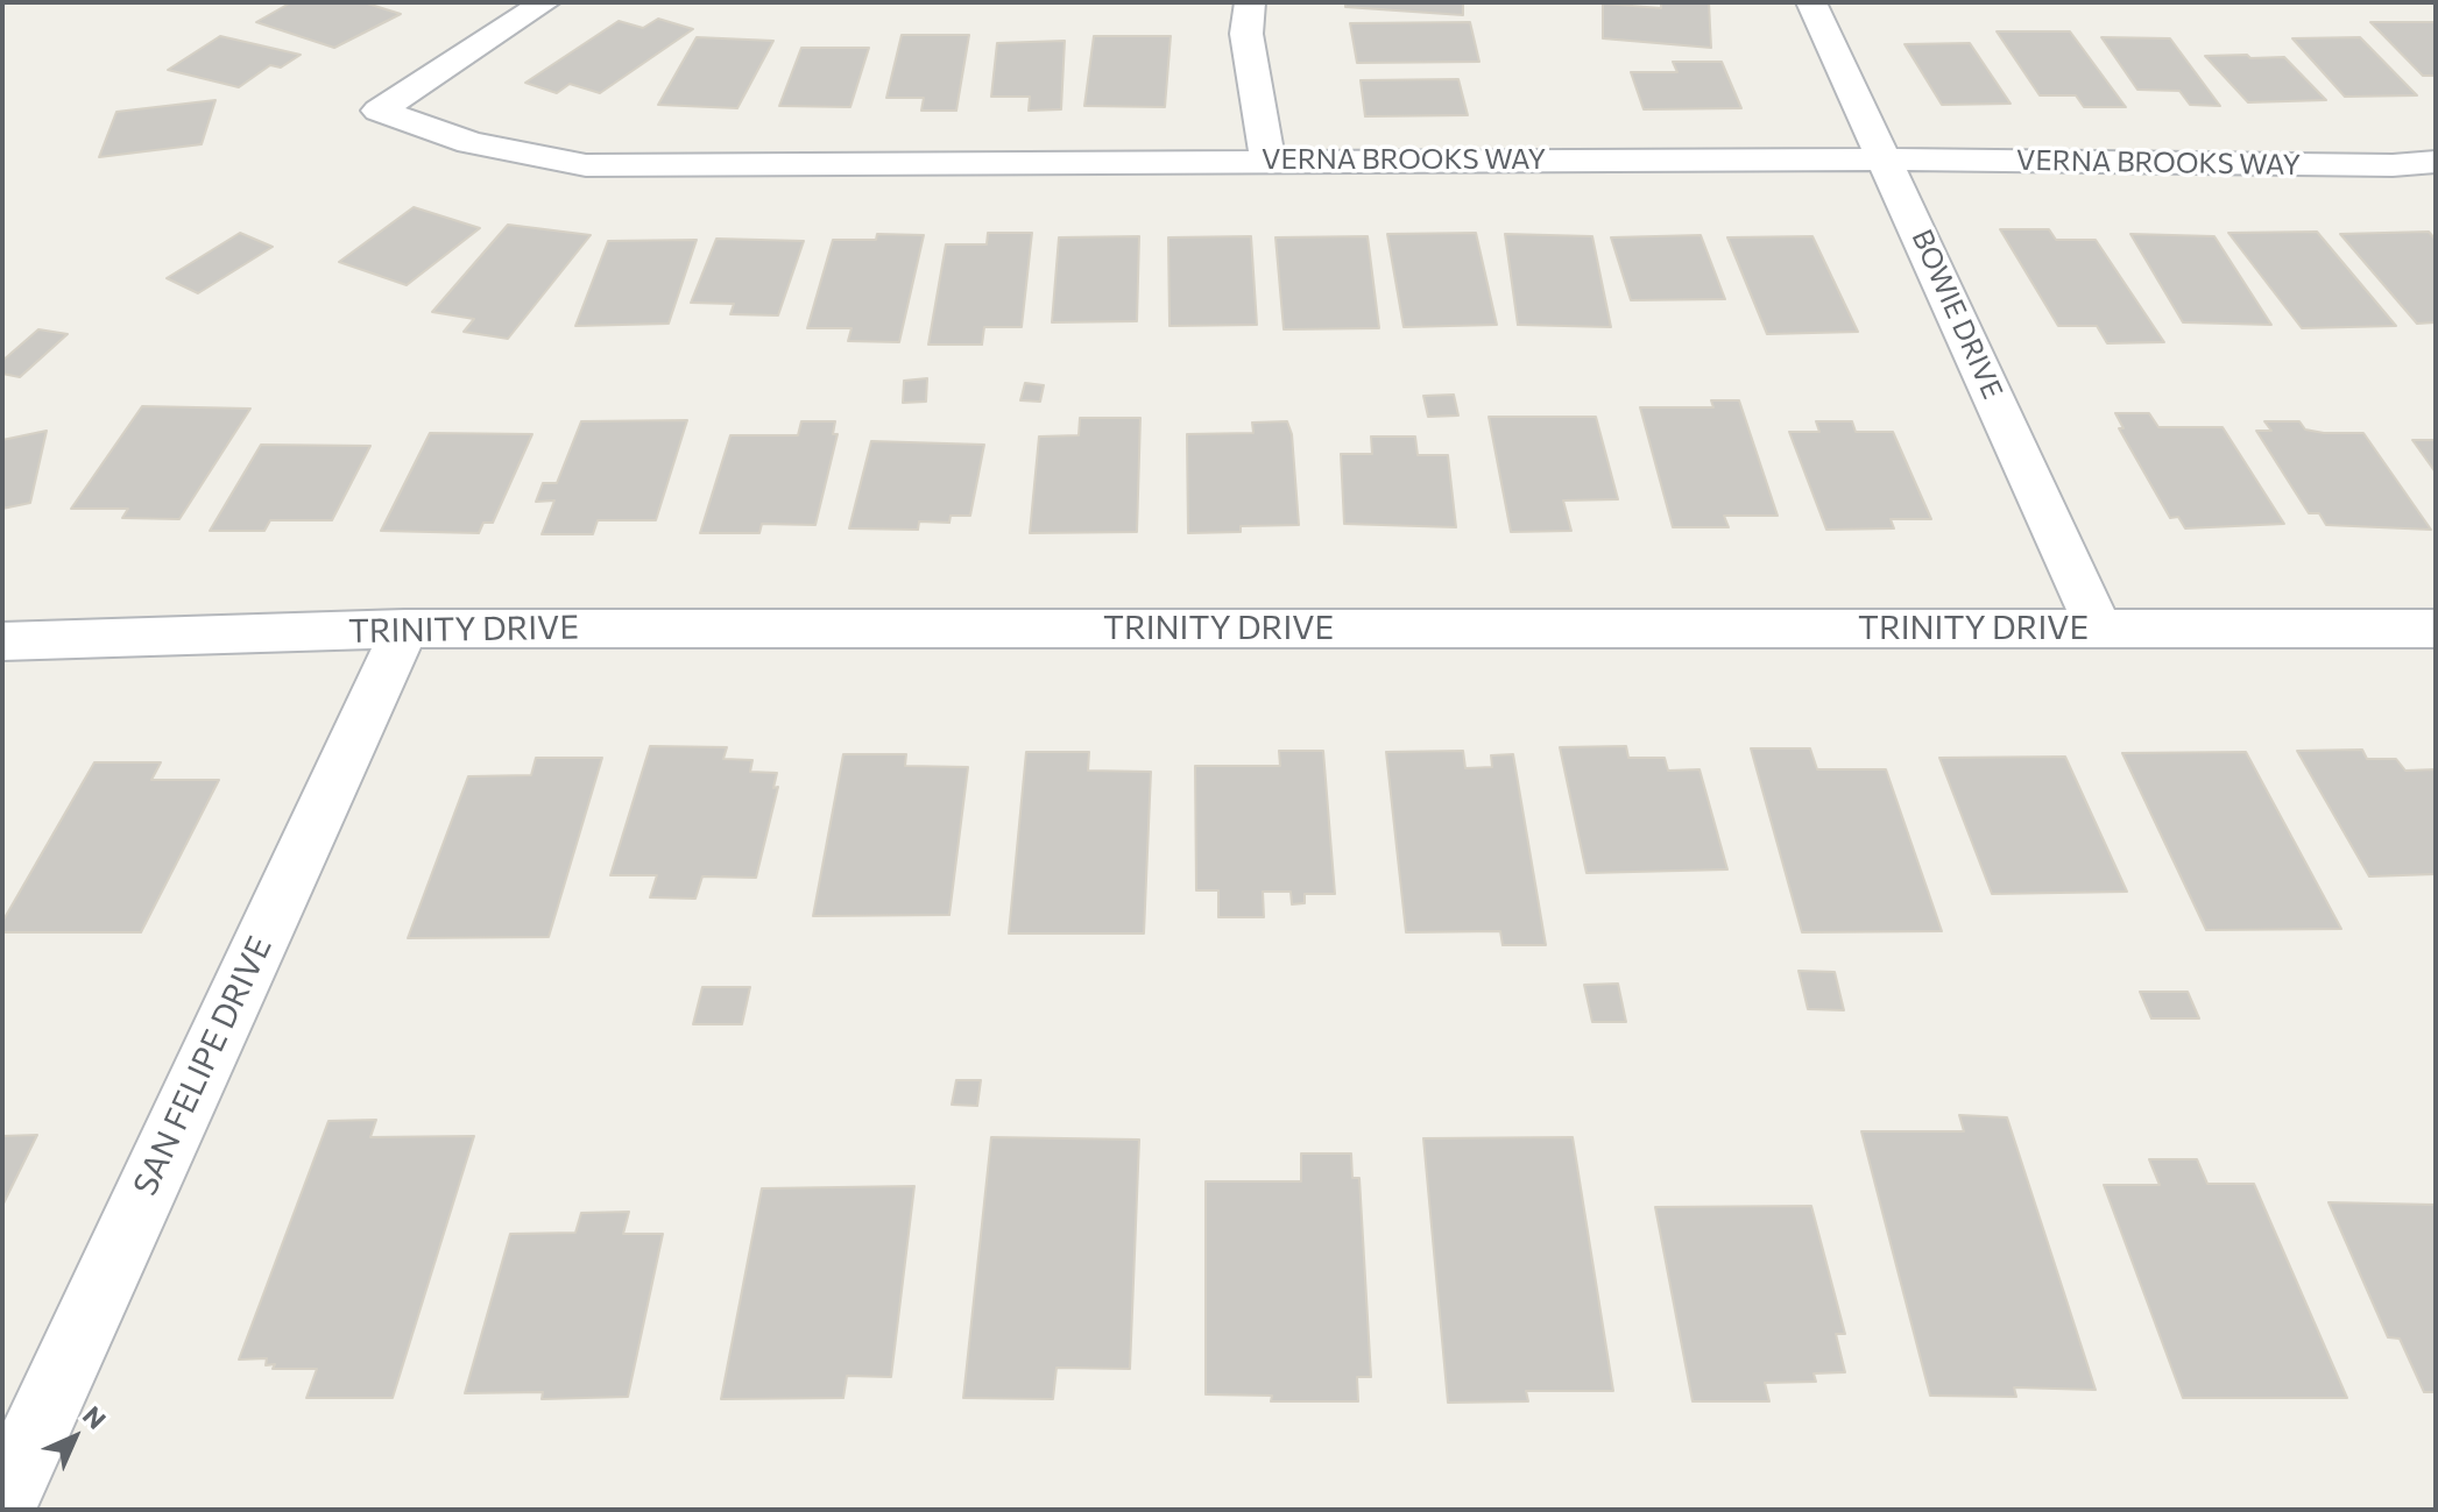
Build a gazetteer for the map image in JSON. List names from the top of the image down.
{
  "streets": {
    "street": [
      "VERNA BROOKS WAY",
      "BOWIE DRIVE",
      "TRINITY DRIVE",
      "SAN FELIPE DRIVE"
    ]
  },
  "crossings": [
    ["VERNA BROOKS WAY", "BOWIE DRIVE"],
    ["BOWIE DRIVE", "TRINITY DRIVE"],
    ["TRINITY DRIVE", "SAN FELIPE DRIVE"]
  ],
  "north": "top right"
}
